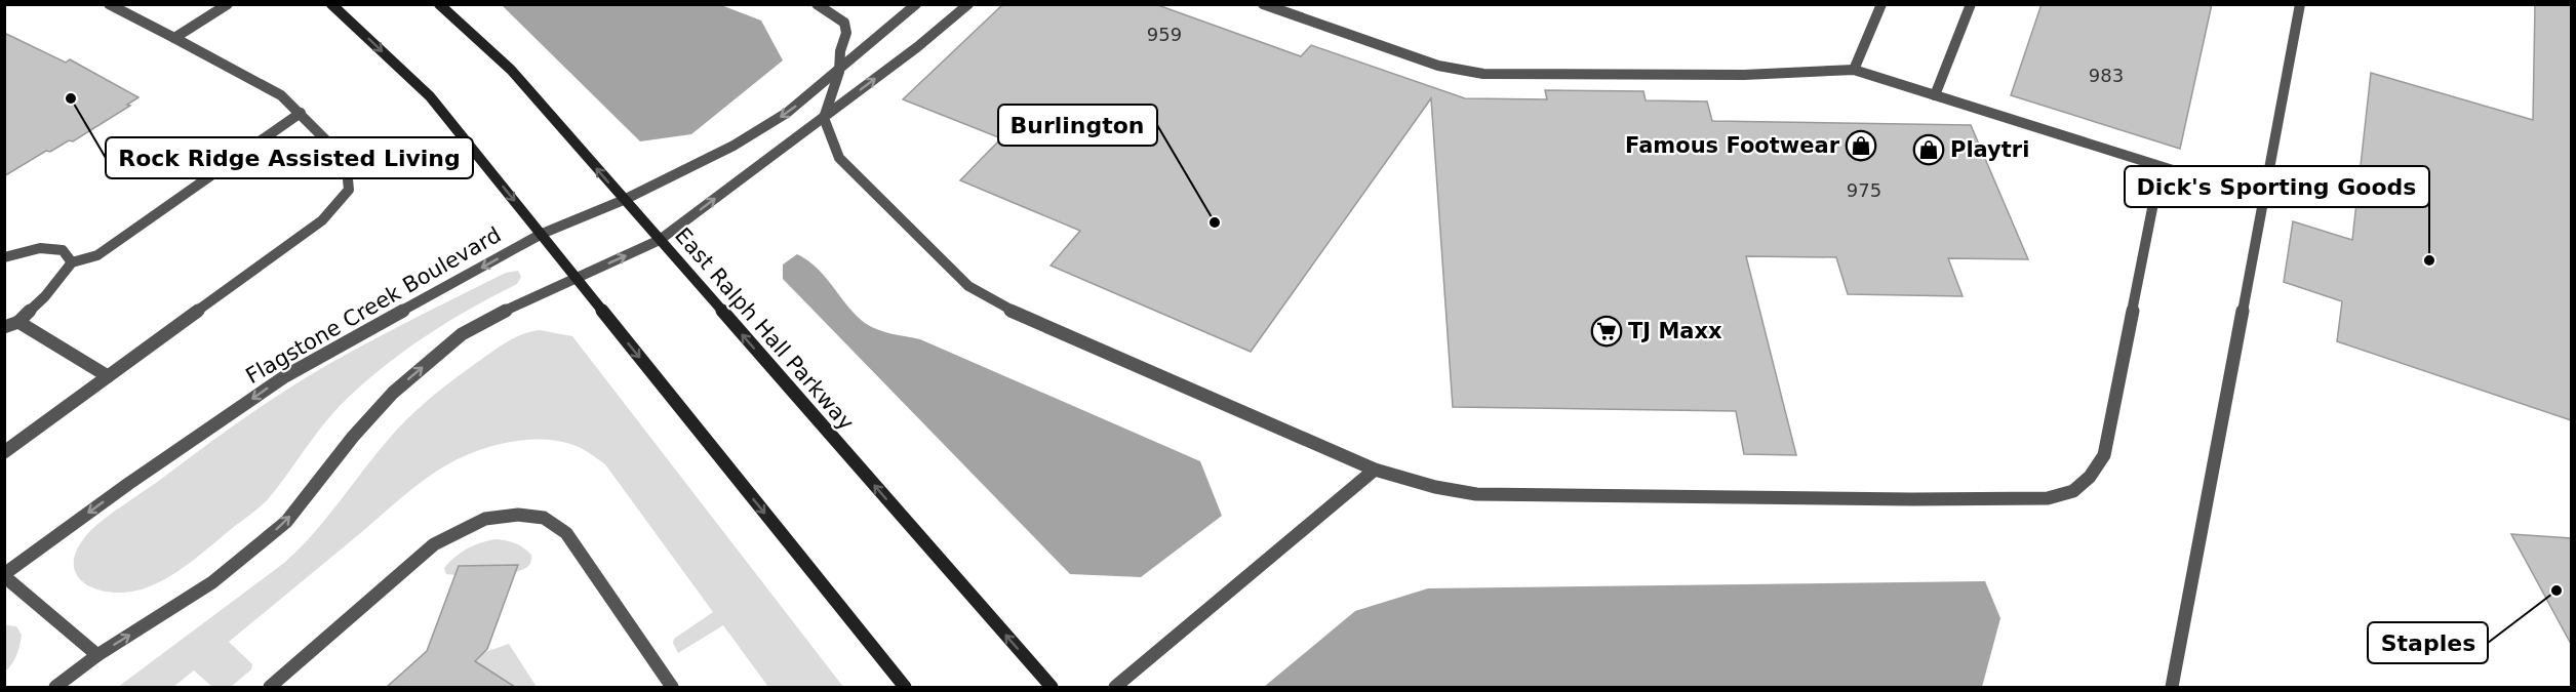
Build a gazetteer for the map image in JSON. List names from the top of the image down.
{
  "streets": {
    "main road": ["East Ralph Hall Parkway"],
    "street": ["Flagstone Creek Boulevard"]
  },
  "crossings": [
    ["Flagstone Creek Boulevard", "East Ralph Hall Parkway"]
  ],
  "places": {
    "other": [
      "Rock Ridge Assisted Living",
      "Burlington",
      "Dick's Sporting Goods",
      "Staples"
    ],
    "shop": ["Famous Footwear", "Playtri"],
    "supermarket": ["TJ Maxx"]
  },
  "house_numbers": ["959", "983", "975"]
}
